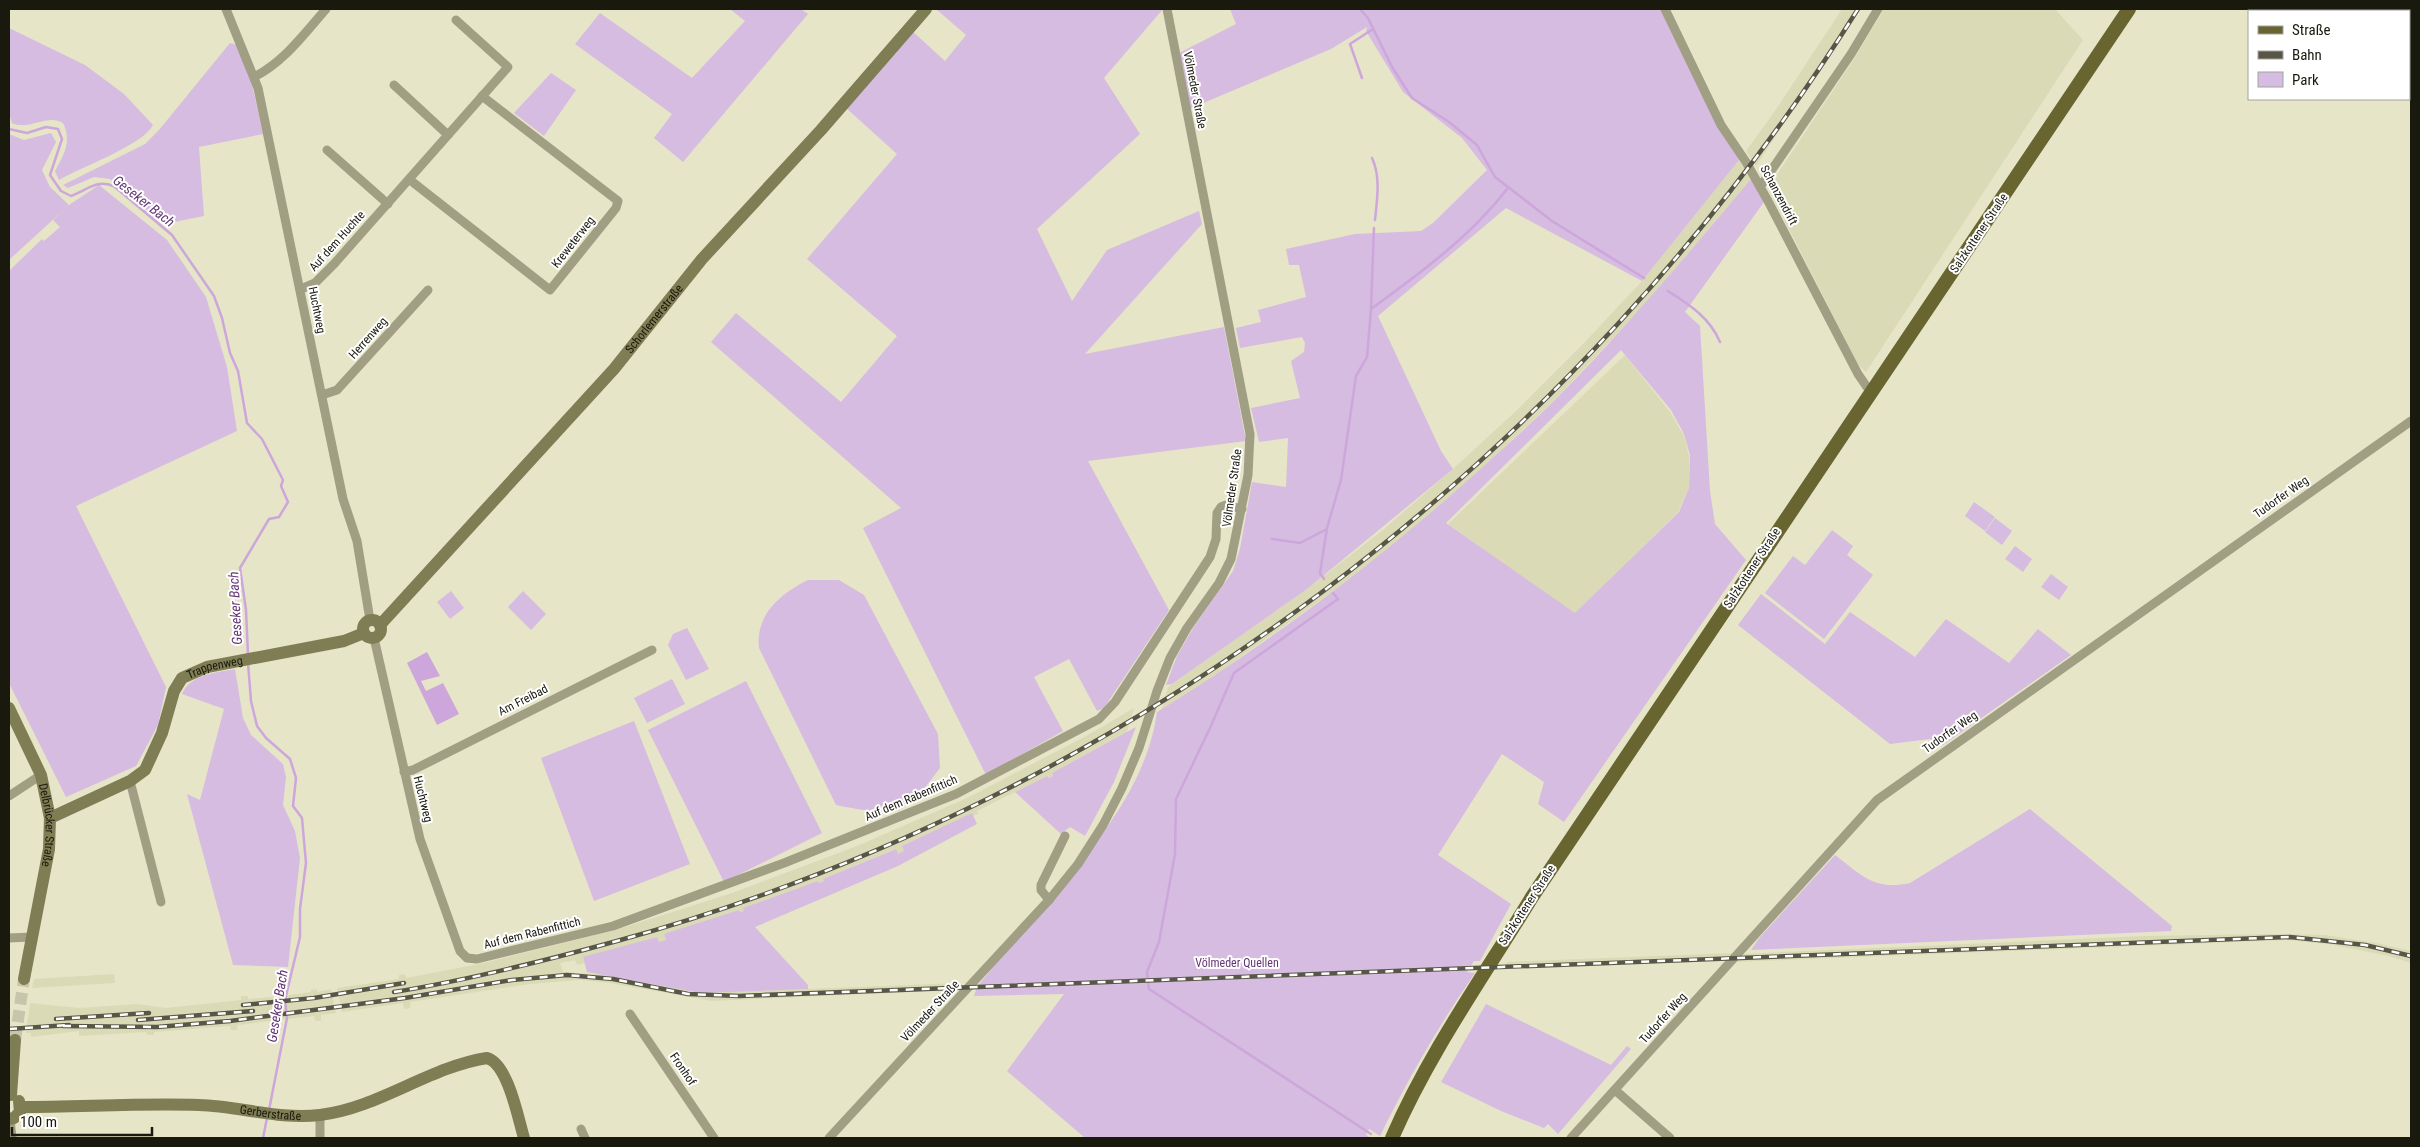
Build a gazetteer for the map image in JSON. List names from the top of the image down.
{
  "streets": {
    "main road": ["Salzkottener Straße"],
    "street": [
      "Völmeder Straße",
      "Schanzendrift",
      "Auf dem Huchte",
      "Kreweterweg",
      "Huchtweg",
      "Schorlemerstraße",
      "Herrenweg",
      "Tudorfer Weg",
      "Trappenweg",
      "Am Freibad",
      "Auf dem Rabenfittich",
      "Delbrücker Straße",
      "Fronhof",
      "Gerberstraße"
    ]
  },
  "crossings": [
    ["Völmeder Straße", "Auf dem Rabenfittich"],
    ["Schanzendrift", "Salzkottener Straße"],
    ["Auf dem Huchte", "Kreweterweg"],
    ["Auf dem Huchte", "Huchtweg"],
    ["Huchtweg", "Schorlemerstraße"],
    ["Huchtweg", "Herrenweg"],
    ["Huchtweg", "Trappenweg"],
    ["Huchtweg", "Am Freibad"],
    ["Huchtweg", "Auf dem Rabenfittich"],
    ["Schorlemerstraße", "Trappenweg"],
    ["Trappenweg", "Delbrücker Straße"]
  ],
  "water": ["Geseker Bach"],
  "parks": ["Völmeder Quellen"],
  "legend": ["Straße", "Bahn", "Park"],
  "scale_bar": "100 m"
}
